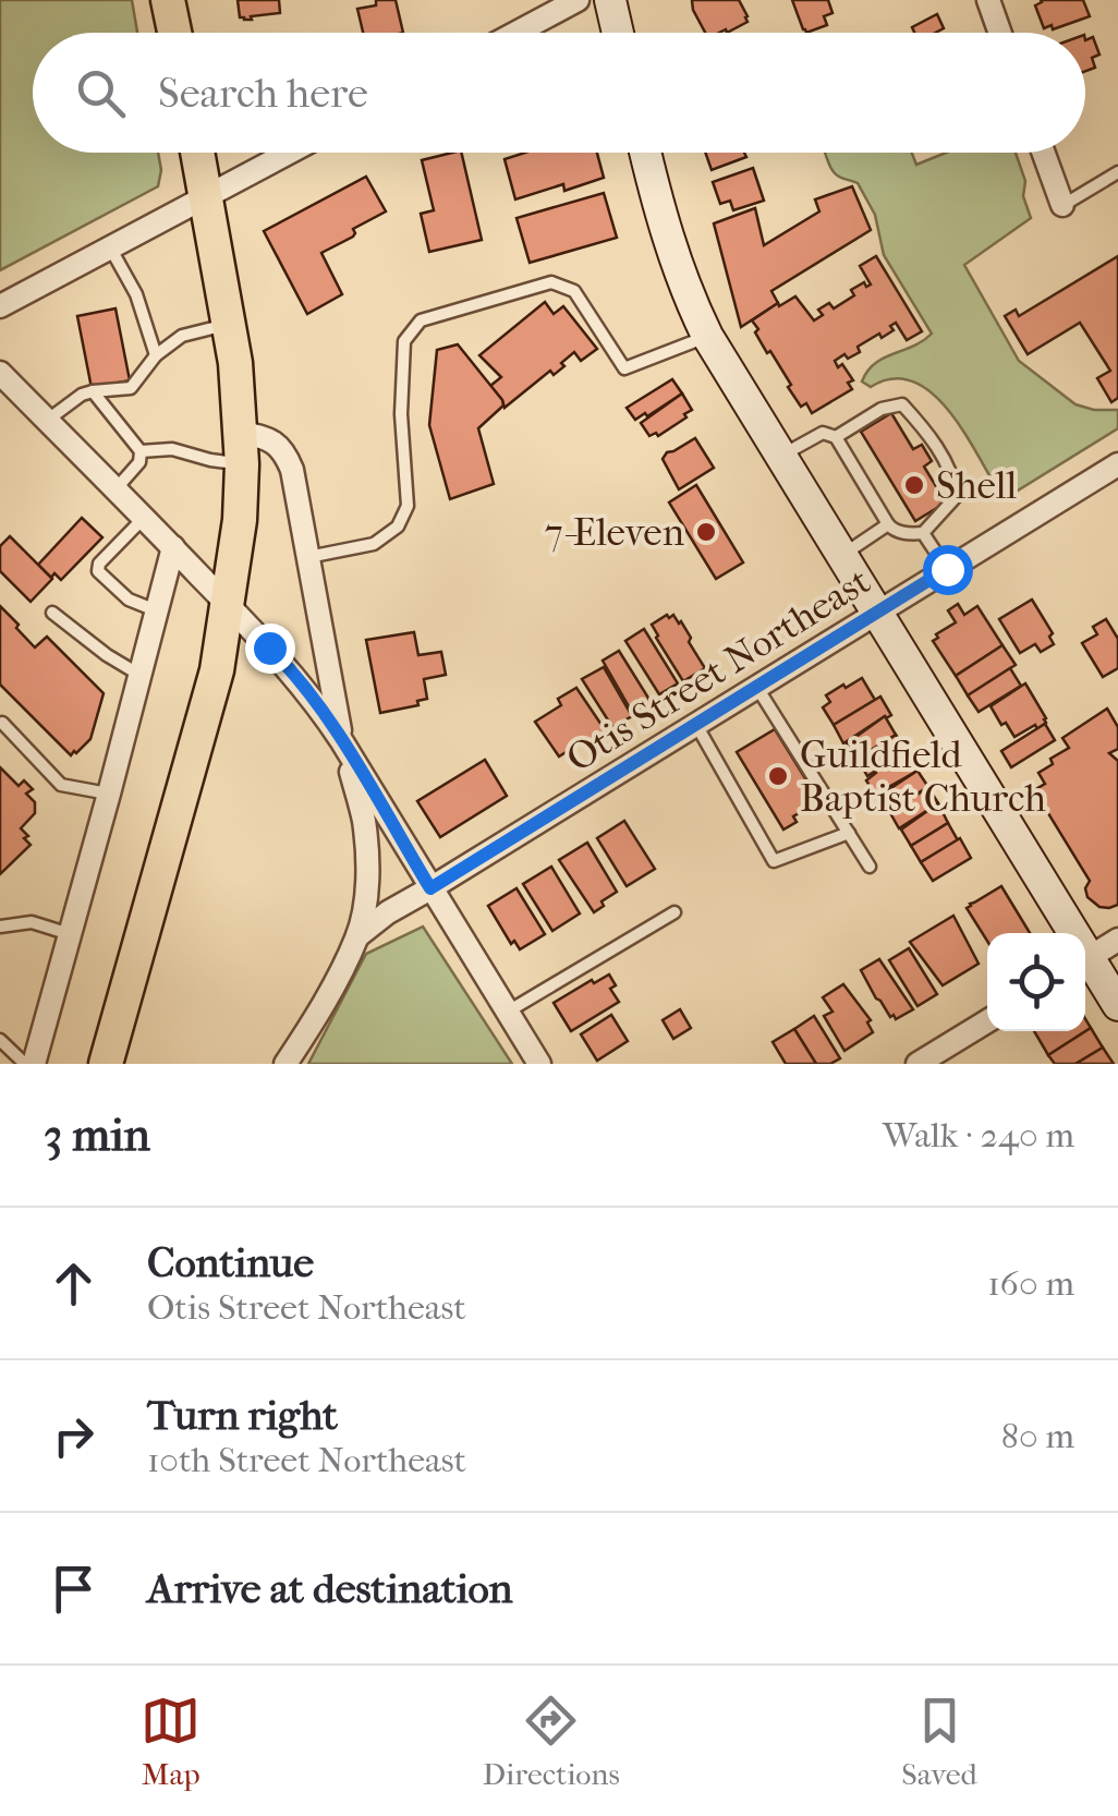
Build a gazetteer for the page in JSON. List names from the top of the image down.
{
  "streets": {
    "street": ["Otis Street Northeast"]
  },
  "places": ["Shell", "7-Eleven", "Guildfield Baptist Church"],
  "page": {
    "search": "Search here",
    "heading": ["3 min", "Walk · 240 m"],
    "list": [
      ["Continue", "Otis Street Northeast", "160 m"],
      ["Turn right", "10th Street Northeast", "80 m"],
      "Arrive at destination"
    ],
    "nav": ["Map", "Directions", "Saved"]
  }
}
